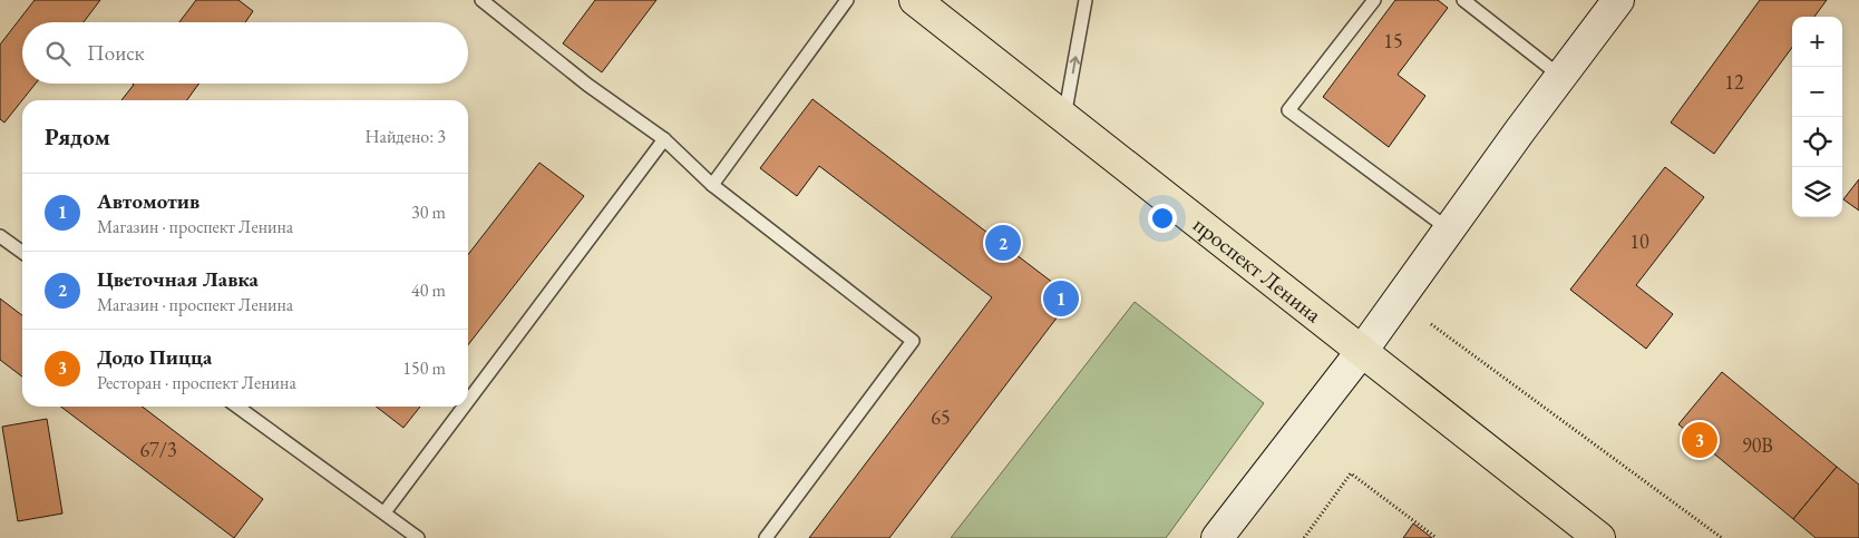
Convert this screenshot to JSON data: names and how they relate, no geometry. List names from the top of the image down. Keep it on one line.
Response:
{"streets":{"main road":["проспект Ленина"]},"house_numbers":["15","12","10","65","90В","67/3"],"page":{"map_buttons":["+","−"],"search":"Поиск","heading":["Рядом","Найдено: 3"],"list":[{"mark":"1","name":"Автомотив","note":"Магазин · проспект Ленина","value":"30 m"},{"mark":"2","name":"Цветочная Лавка","note":"Магазин · проспект Ленина","value":"40 m"},{"mark":"3","name":"Додо Пицца","note":"Ресторан · проспект Ленина","value":"150 m"}],"pins":["2","1","3"]}}
